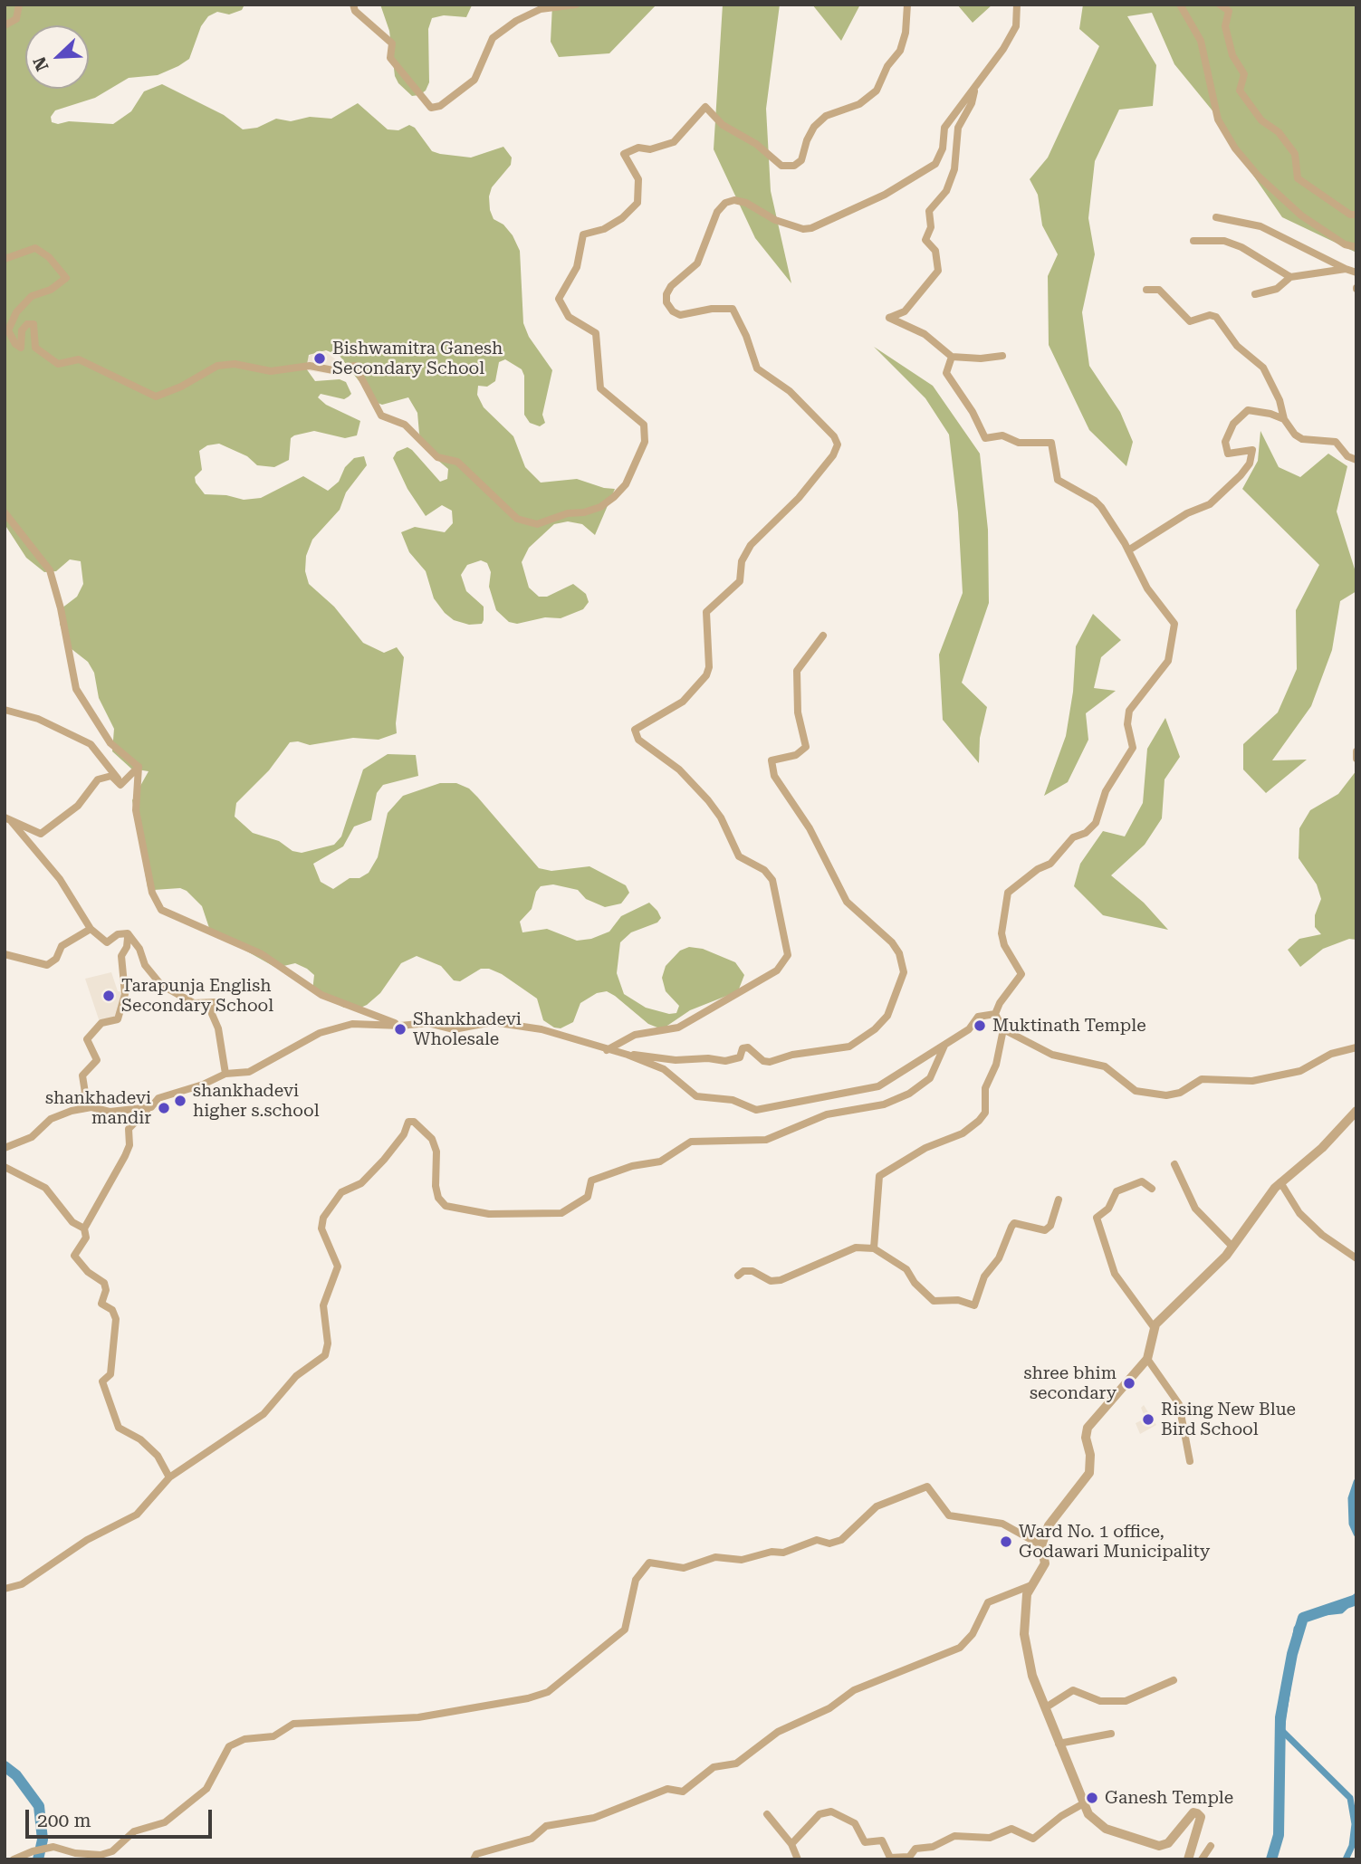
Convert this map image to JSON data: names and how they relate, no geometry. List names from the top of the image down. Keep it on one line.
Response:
{"places":["Bishwamitra Ganesh Secondary School","Tarapunja English Secondary School","Muktinath Temple","Shankhadevi Wholesale","shankhadevi higher s.school","shankhadevi mandir","shree bhim secondary","Rising New Blue Bird School","Ward No. 1 office, Godawari Municipality","Ganesh Temple"],"scale_bar":"200 m","north":"bottom left"}
